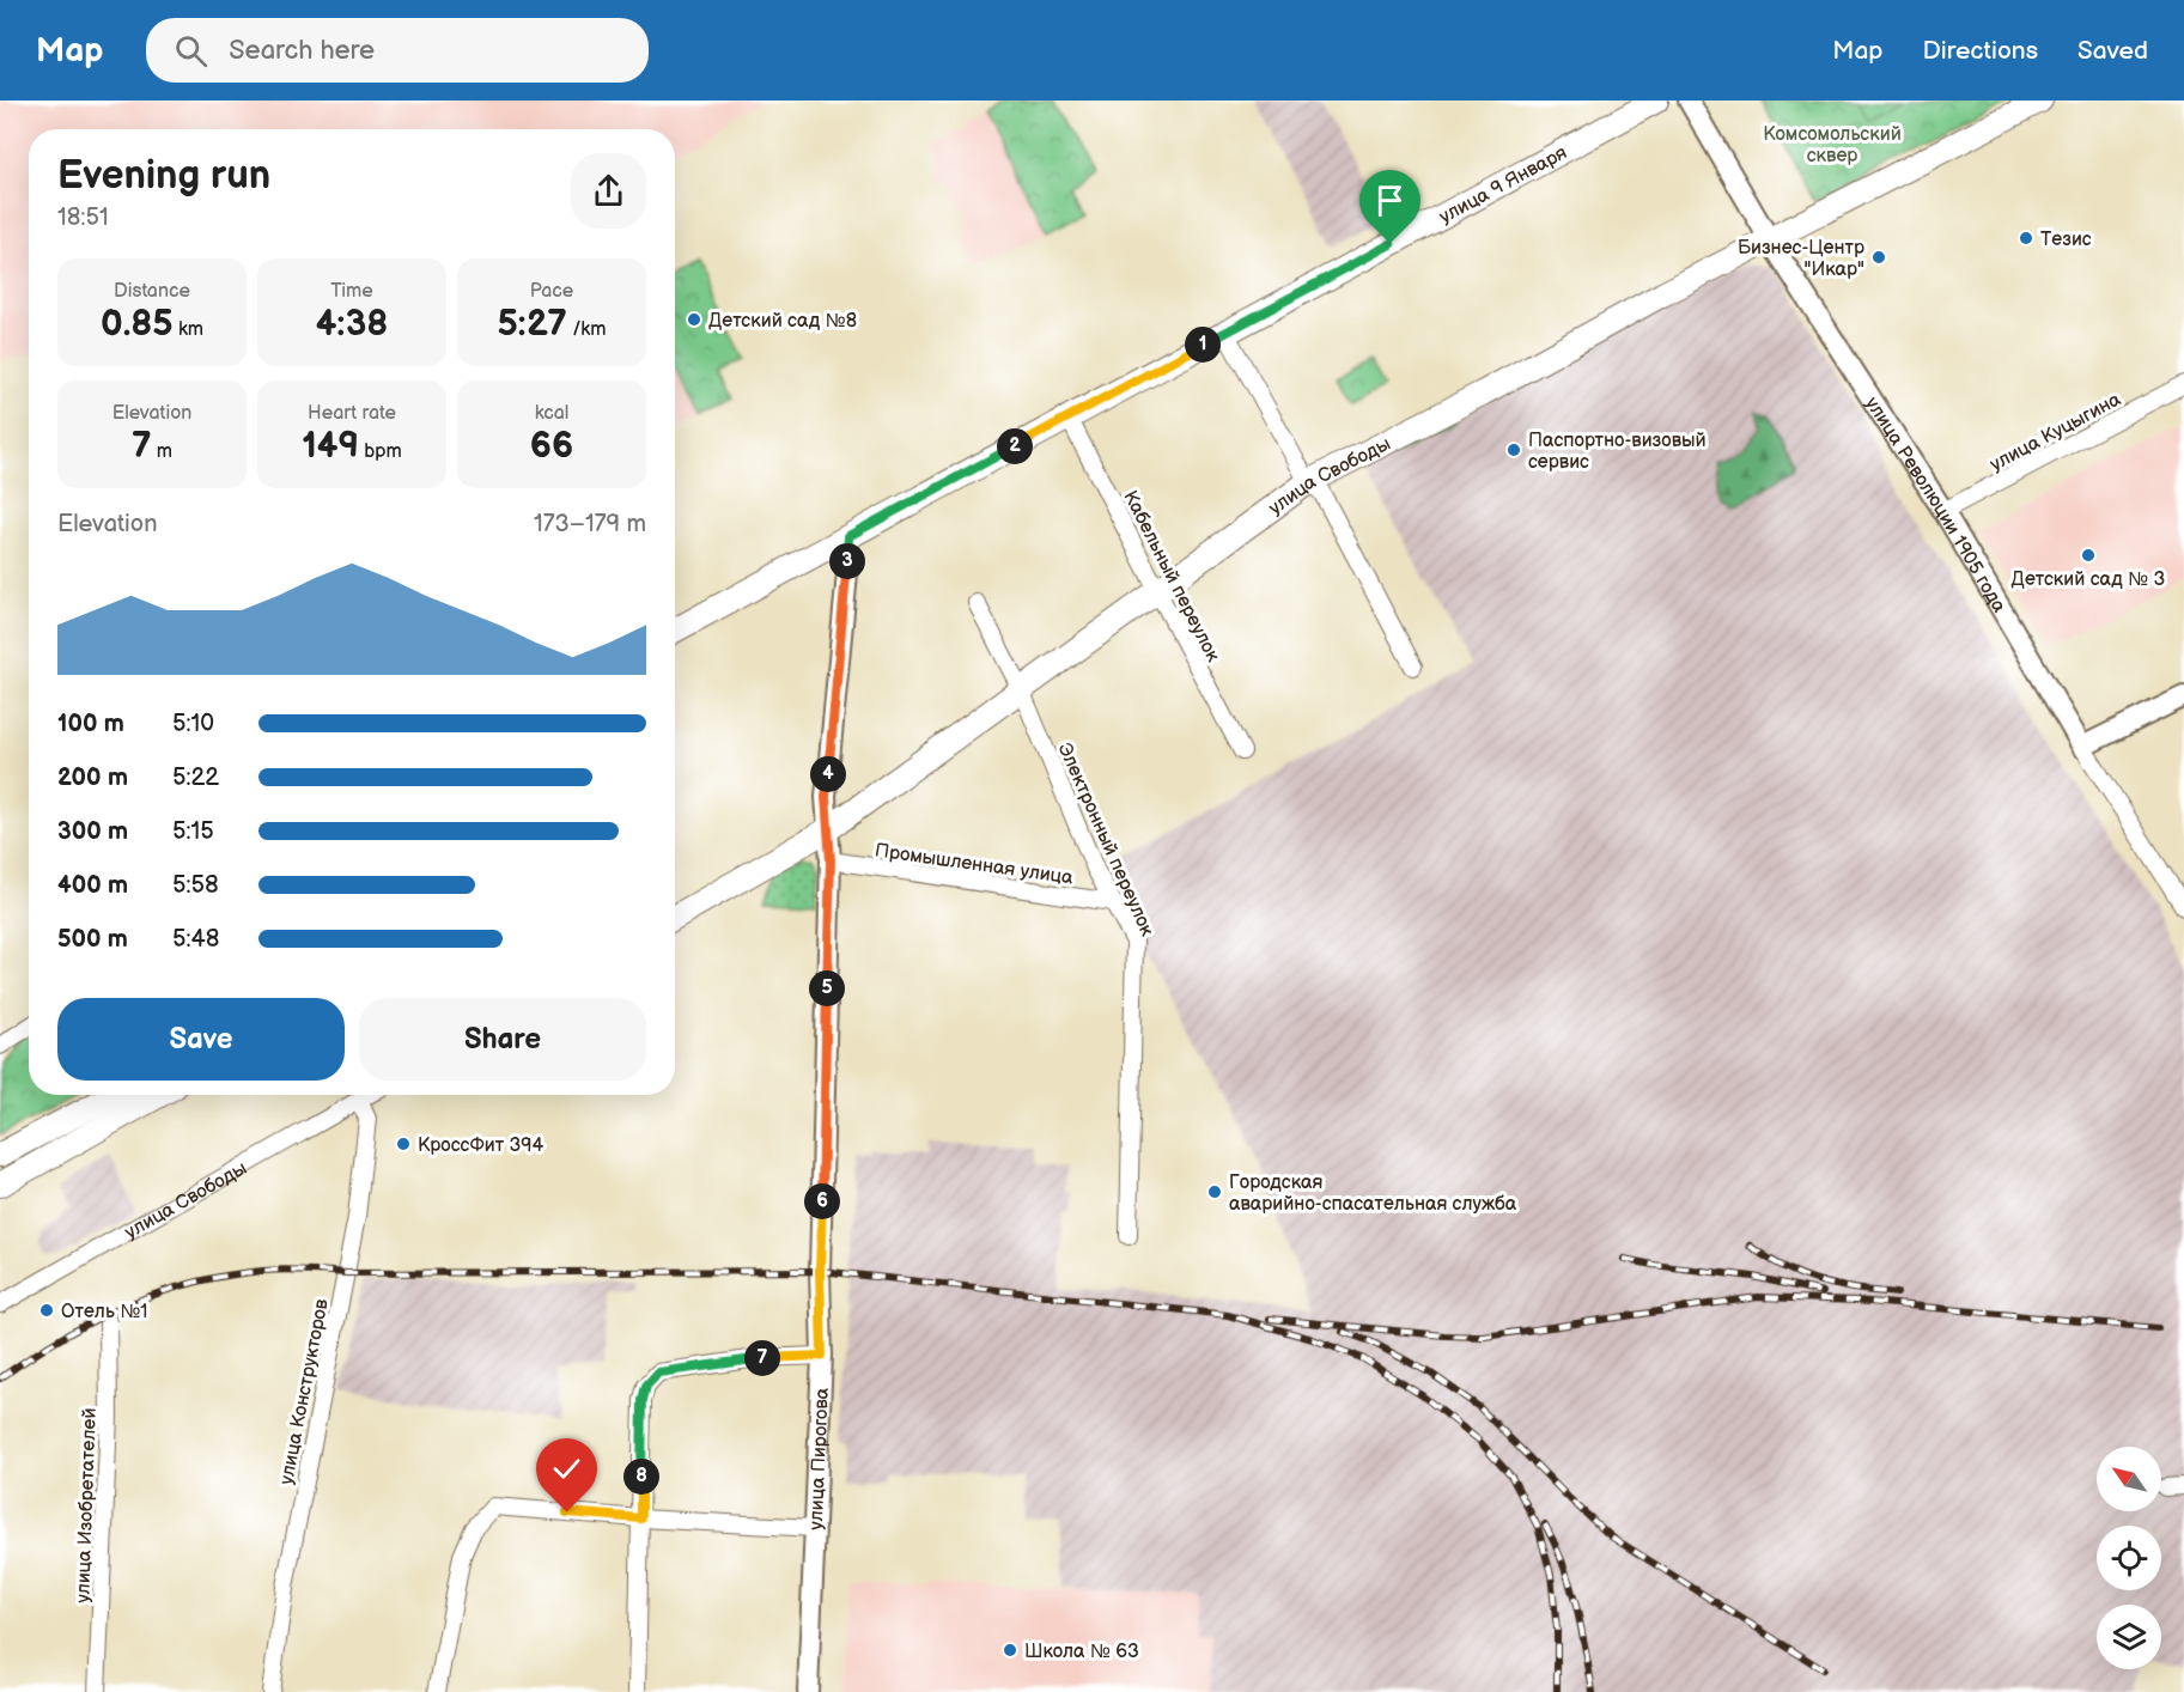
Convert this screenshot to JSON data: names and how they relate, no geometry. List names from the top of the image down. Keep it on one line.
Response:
{"streets":{"main road":["улица 9 Января","улица Свободы"],"street":["улица Куцыгина","улица Революции 1905 года","Кабельный переулок","Электронный переулок","Промышленная улица","улица Конструкторов","улица Пирогова","улица Изобретателей"]},"crossings":[["улица 9 Января","Кабельный переулок"],["улица 9 Января","улица Пирогова"],["улица Куцыгина","улица Революции 1905 года"],["улица Свободы","улица Революции 1905 года"],["улица Свободы","Кабельный переулок"],["улица Свободы","Электронный переулок"],["улица Свободы","улица Пирогова"],["Электронный переулок","Промышленная улица"],["Промышленная улица","улица Пирогова"]],"parks":["Комсомольский сквер"],"places":["Тезис","Бизнес-Центр \"Икар\"","Детский сад №8","Паспортно-визовый сервис","Детский сад № 3","КроссФит 394","Городская аварийно-спасательная служба","Отель №1","Школа № 63"],"north":"top left","page":{"header":"Map","search":"Search here","nav":["Map","Directions","Saved"],"heading":["Evening run","18:51"],"stats":[["Distance","0.85 km"],["Time","4:38"],["Pace","5:27 /km"],["Elevation","7 m"],["Heart rate","149 bpm"],["kcal","66"]],"pins":["1","2","3","4","5","6","7","8"],"chart":["Elevation","173–179 m"],"list":[{"name":"100 m","note":"5:10"},{"name":"200 m","note":"5:22"},{"name":"300 m","note":"5:15"},{"name":"400 m","note":"5:58"},{"name":"500 m","note":"5:48"}],"buttons":["Save","Share"]}}
